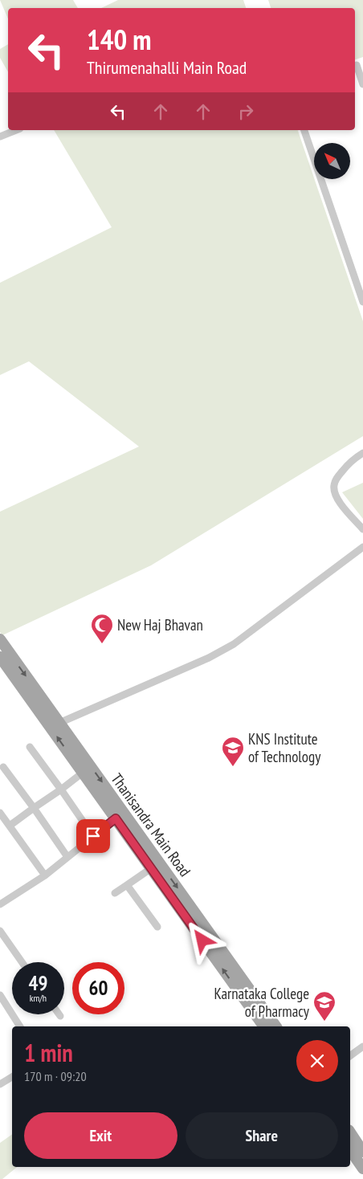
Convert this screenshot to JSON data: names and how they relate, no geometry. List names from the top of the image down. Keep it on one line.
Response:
{"streets":{"main road":["Thanisandra Main Road"]},"places":{"mosque":["New Haj Bhavan"],"school or university":["KNS Institute of Technology","Karnataka College of Pharmacy"]},"north":"top left","page":{"turn":["140 m","Thirumenahalli Main Road"],"speed":"49 km/h","limit":"60","heading":["1 min","170 m · 09:20"],"buttons":["Exit","Share"]}}
